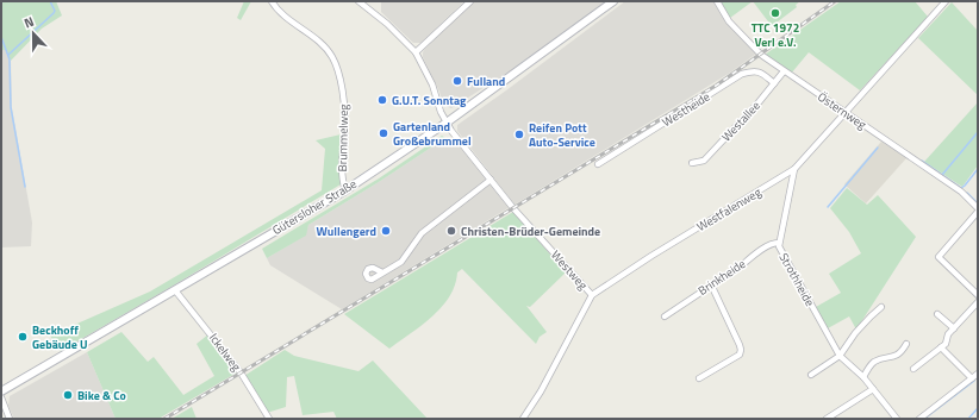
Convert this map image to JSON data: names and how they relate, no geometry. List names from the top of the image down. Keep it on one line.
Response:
{"streets":{"main road":["Gütersloher Straße"],"street":["Westheide","Östernweg","Westallee","Brummelweg","Westfalenweg","Westweg","Brinkheide","Strothheide","Ickelweg"]},"crossings":[["Westheide","Westallee"],["Östernweg","Westallee"],["Östernweg","Westfalenweg"],["Brummelweg","Gütersloher Straße"],["Gütersloher Straße","Westweg"],["Gütersloher Straße","Ickelweg"],["Westfalenweg","Westweg"],["Westfalenweg","Strothheide"],["Brinkheide","Strothheide"]],"places":["TTC 1972 Verl e.V.","Fulland","G.U.T. Sonntag","Gartenland Großebrummel","Reifen Pott Auto-Service","Wullengerd","Christen-Brüder-Gemeinde","Beckhoff Gebäude U","Bike & Co"],"north":"top"}
